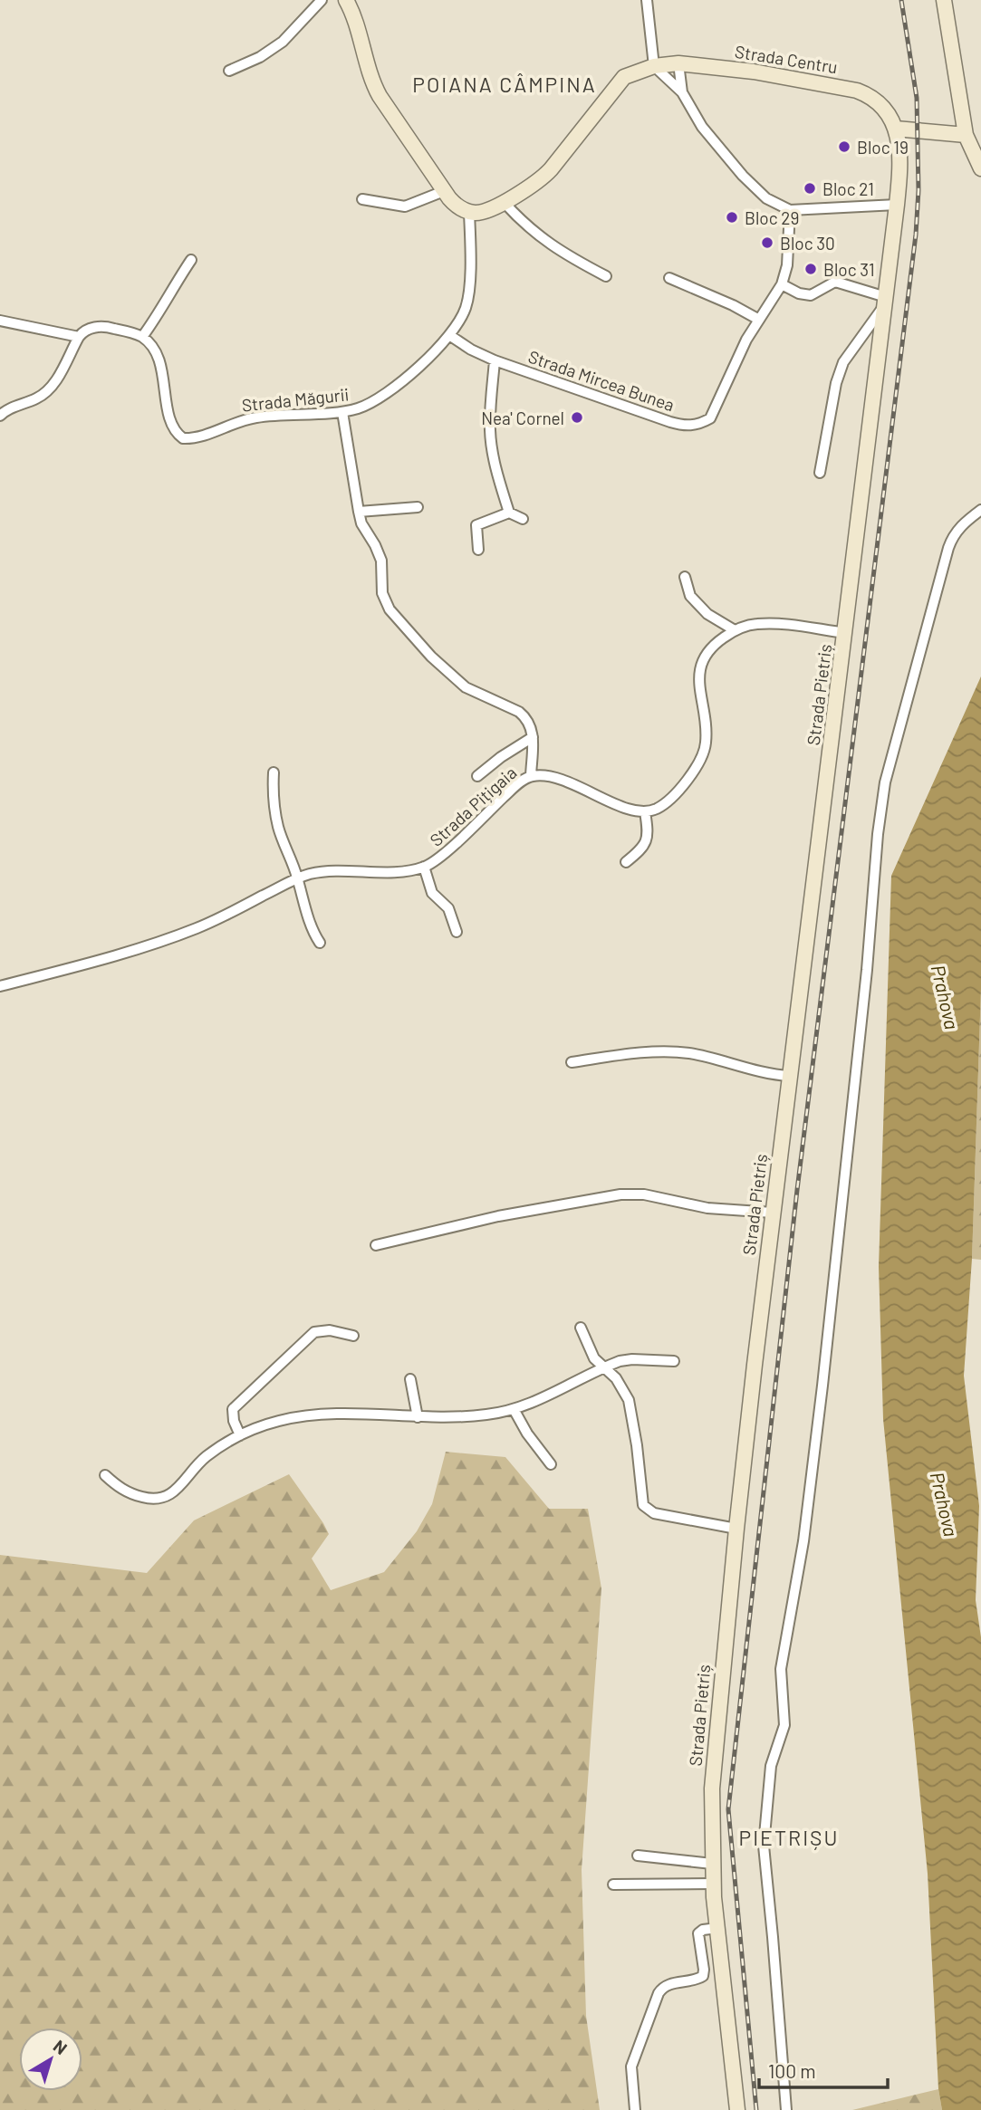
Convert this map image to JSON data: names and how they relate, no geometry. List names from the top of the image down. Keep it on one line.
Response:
{"streets":{"main road":["Strada Centru","Strada Pietriș"],"street":["Strada Mircea Bunea","Strada Măgurii","Strada Pițigaia"]},"crossings":[["Strada Centru","Strada Măgurii"],["Strada Centru","Strada Pietriș"],["Strada Mircea Bunea","Strada Măgurii"]],"districts":["POIANA CÂMPINA","PIETRIȘU"],"water":["Prahova"],"places":["Bloc 19","Bloc 21","Bloc 29","Bloc 30","Bloc 31","Nea' Cornel"],"scale_bar":"100 m","north":"top right"}
